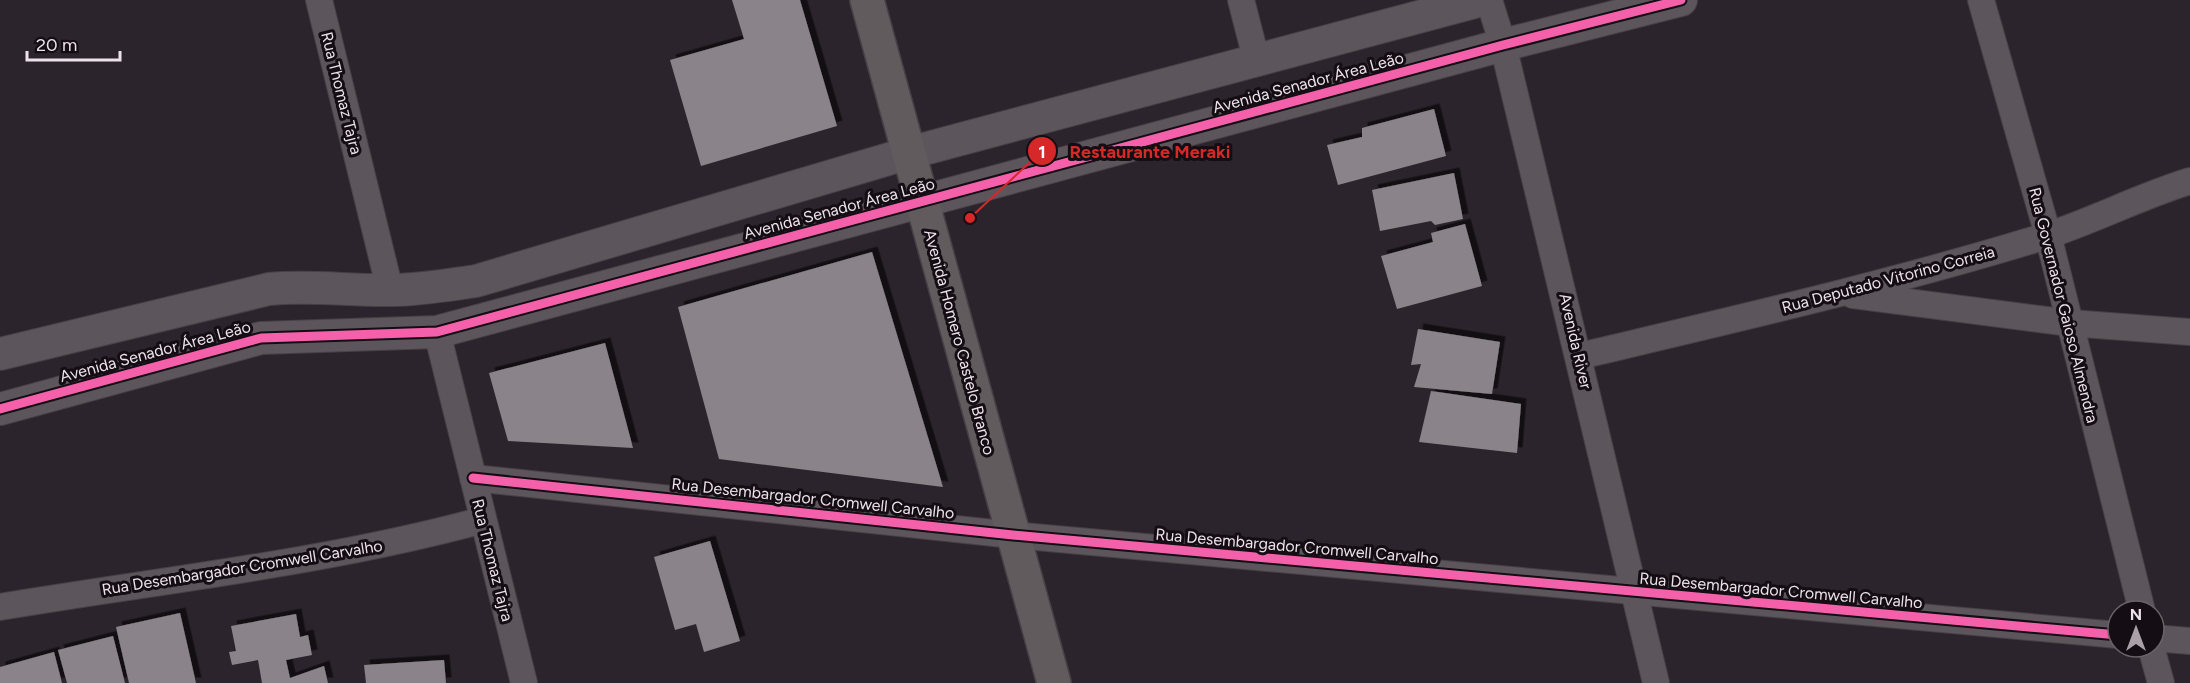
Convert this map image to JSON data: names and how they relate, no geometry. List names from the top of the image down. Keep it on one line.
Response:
{"streets":{"main road":["Avenida Homero Castelo Branco"],"street":["Avenida Senador Área Leão","Rua Thomaz Tajra","Rua Deputado Vitorino Correia","Rua Governador Gaioso Almendra","Avenida River","Rua Desembargador Cromwell Carvalho"]},"crossings":[["Avenida Senador Área Leão","Rua Thomaz Tajra"],["Avenida Senador Área Leão","Avenida River"],["Avenida Senador Área Leão","Avenida Homero Castelo Branco"],["Rua Thomaz Tajra","Rua Desembargador Cromwell Carvalho"],["Rua Deputado Vitorino Correia","Rua Governador Gaioso Almendra"],["Rua Deputado Vitorino Correia","Avenida River"],["Avenida River","Rua Desembargador Cromwell Carvalho"],["Avenida Homero Castelo Branco","Rua Desembargador Cromwell Carvalho"]],"places":["Restaurante Meraki"],"scale_bar":"20 m","north":"top"}
